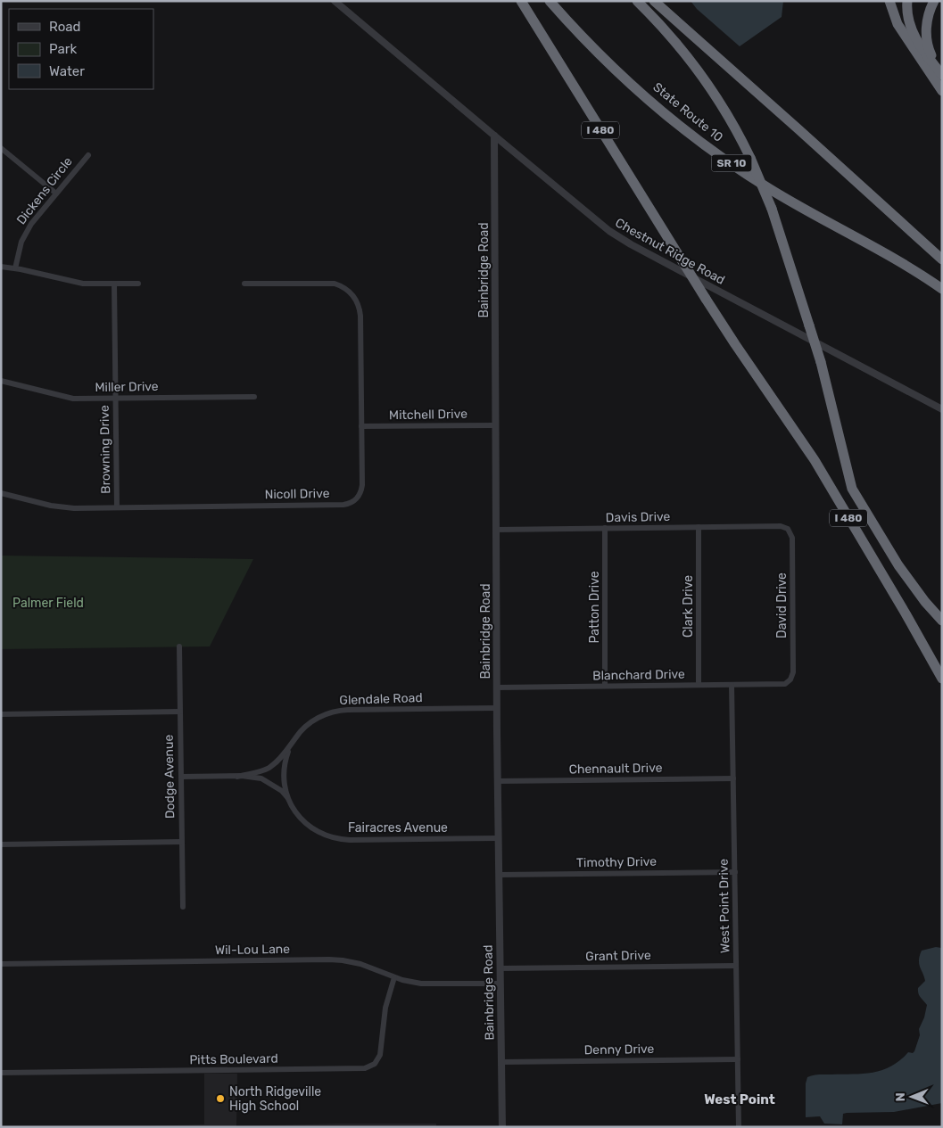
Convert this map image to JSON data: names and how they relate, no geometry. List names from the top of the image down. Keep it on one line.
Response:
{"streets":{"highway":["State Route 10","I 480","SR 10"],"street":["Dickens Circle","Chestnut Ridge Road","Bainbridge Road","Miller Drive","Mitchell Drive","Browning Drive","Nicoll Drive","Davis Drive","David Drive","Clark Drive","Patton Drive","Blanchard Drive","Glendale Road","Chennault Drive","Dodge Avenue","Fairacres Avenue","Timothy Drive","West Point Drive","Wil-Lou Lane","Grant Drive","Denny Drive","Pitts Boulevard"]},"crossings":[["Chestnut Ridge Road","Bainbridge Road"],["Bainbridge Road","Mitchell Drive"],["Bainbridge Road","Davis Drive"],["Bainbridge Road","Blanchard Drive"],["Bainbridge Road","Glendale Road"],["Bainbridge Road","Chennault Drive"],["Bainbridge Road","Fairacres Avenue"],["Bainbridge Road","Timothy Drive"],["Bainbridge Road","Wil-Lou Lane"],["Bainbridge Road","Grant Drive"],["Bainbridge Road","Denny Drive"],["Miller Drive","Browning Drive"],["Mitchell Drive","Nicoll Drive"],["Browning Drive","Nicoll Drive"],["Davis Drive","David Drive"],["Davis Drive","Clark Drive"],["Davis Drive","Patton Drive"],["David Drive","Blanchard Drive"],["Clark Drive","Blanchard Drive"],["Patton Drive","Blanchard Drive"],["Blanchard Drive","West Point Drive"],["Glendale Road","Fairacres Avenue"],["Chennault Drive","West Point Drive"],["Dodge Avenue","Fairacres Avenue"],["Timothy Drive","West Point Drive"],["West Point Drive","Grant Drive"],["West Point Drive","Denny Drive"],["Wil-Lou Lane","Pitts Boulevard"]],"districts":["West Point"],"parks":["Palmer Field"],"places":["North Ridgeville High School"],"legend":["Road","Park","Water"],"north":"left"}
